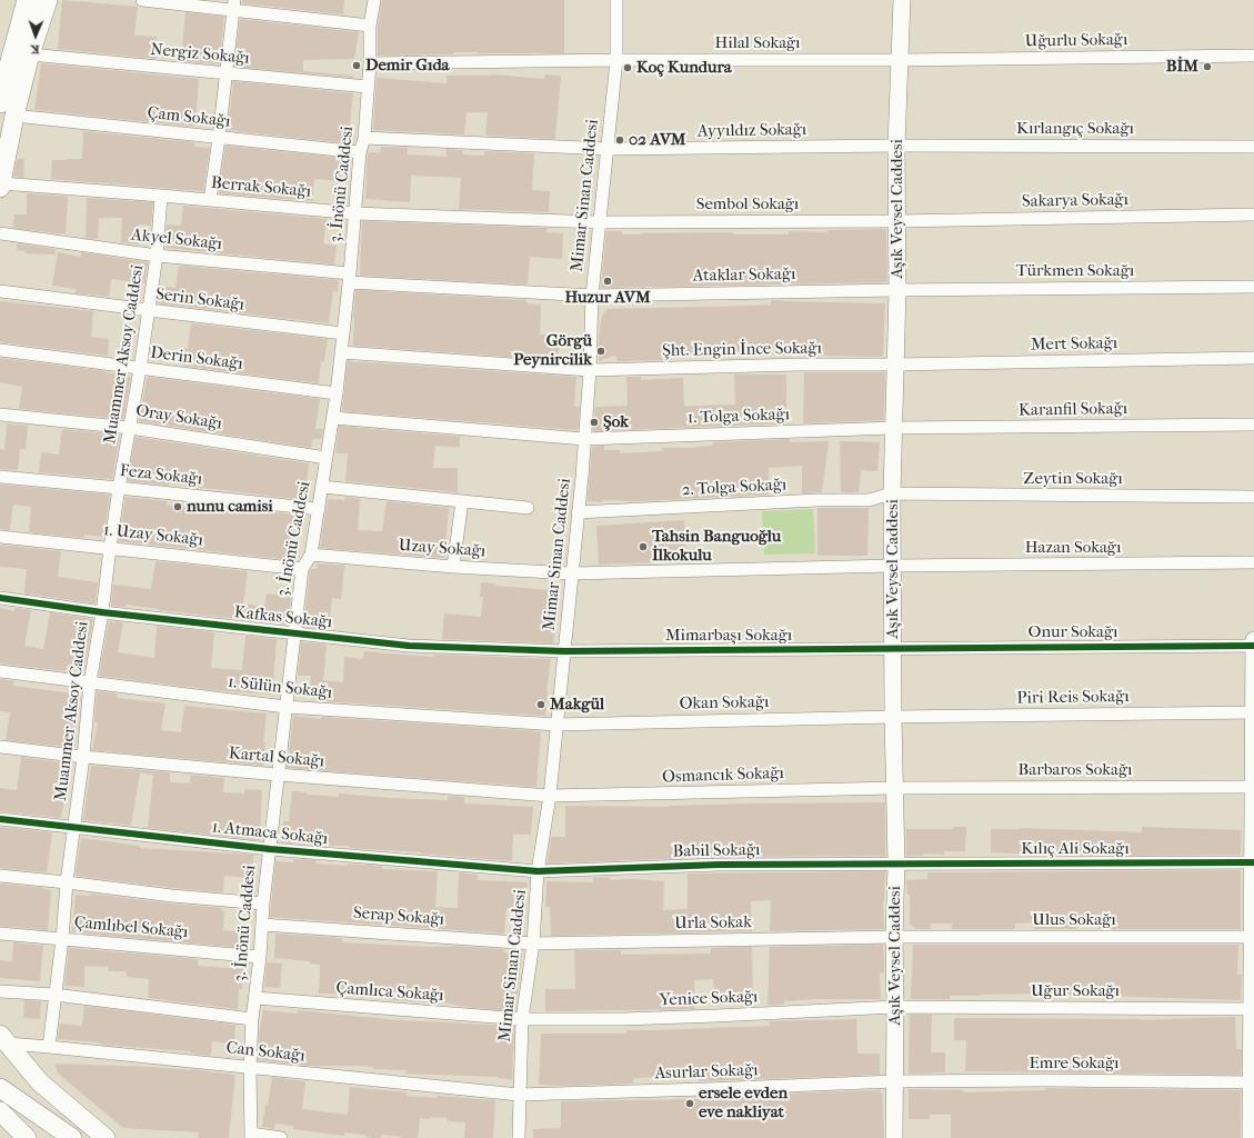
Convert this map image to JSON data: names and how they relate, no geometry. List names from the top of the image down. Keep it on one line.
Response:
{"streets":{"main road":["Aşık Veysel Caddesi"],"street":["Uğurlu Sokağı","Hilal Sokağı","Nergiz Sokağı","Çam Sokağı","Kırlangıç Sokağı","Ayyıldız Sokağı","3. İnönü Caddesi","Berrak Sokağı","Mimar Sinan Caddesi","Sakarya Sokağı","Sembol Sokağı","Akyel Sokağı","Türkmen Sokağı","Ataklar Sokağı","Serin Sokağı","Mert Sokağı","Şht. Engin İnce Sokağı","Muammer Aksoy Caddesi","Derin Sokağı","Karanfil Sokağı","1. Tolga Sokağı","Oray Sokağı","Feza Sokağı","Zeytin Sokağı","2. Tolga Sokağı","1. Uzay Sokağı","Hazan Sokağı","Uzay Sokağı","Kafkas Sokağı","Onur Sokağı","Mimarbaşı Sokağı","1. Sülün Sokağı","Piri Reis Sokağı","Okan Sokağı","Kartal Sokağı","Barbaros Sokağı","Osmancık Sokağı","1. Atmaca Sokağı","Kılıç Ali Sokağı","Babil Sokağı","Serap Sokağı","Ulus Sokağı","Urla Sokak","Çamlıbel Sokağı","Uğur Sokağı","Çamlıca Sokağı","Yenice Sokağı","Can Sokağı","Emre Sokağı","Asurlar Sokağı"]},"crossings":[["Uğurlu Sokağı","Hilal Sokağı"],["Uğurlu Sokağı","Aşık Veysel Caddesi"],["Hilal Sokağı","Mimar Sinan Caddesi"],["Hilal Sokağı","Aşık Veysel Caddesi"],["Nergiz Sokağı","3. İnönü Caddesi"],["Çam Sokağı","3. İnönü Caddesi"],["Kırlangıç Sokağı","Ayyıldız Sokağı"],["Kırlangıç Sokağı","Aşık Veysel Caddesi"],["Ayyıldız Sokağı","Mimar Sinan Caddesi"],["Ayyıldız Sokağı","Aşık Veysel Caddesi"],["3. İnönü Caddesi","Berrak Sokağı"],["3. İnönü Caddesi","Akyel Sokağı"],["3. İnönü Caddesi","Serin Sokağı"],["3. İnönü Caddesi","Derin Sokağı"],["3. İnönü Caddesi","Oray Sokağı"],["3. İnönü Caddesi","Feza Sokağı"],["3. İnönü Caddesi","1. Uzay Sokağı"],["3. İnönü Caddesi","Uzay Sokağı"],["3. İnönü Caddesi","Kafkas Sokağı"],["3. İnönü Caddesi","1. Sülün Sokağı"],["3. İnönü Caddesi","Kartal Sokağı"],["3. İnönü Caddesi","1. Atmaca Sokağı"],["3. İnönü Caddesi","Serap Sokağı"],["3. İnönü Caddesi","Çamlıbel Sokağı"],["3. İnönü Caddesi","Çamlıca Sokağı"],["3. İnönü Caddesi","Can Sokağı"],["Berrak Sokağı","Mimar Sinan Caddesi"],["Berrak Sokağı","Sembol Sokağı"],["Berrak Sokağı","Muammer Aksoy Caddesi"],["Mimar Sinan Caddesi","Sembol Sokağı"],["Mimar Sinan Caddesi","Akyel Sokağı"],["Mimar Sinan Caddesi","Ataklar Sokağı"],["Mimar Sinan Caddesi","Şht. Engin İnce Sokağı"],["Mimar Sinan Caddesi","1. Tolga Sokağı"],["Mimar Sinan Caddesi","2. Tolga Sokağı"],["Mimar Sinan Caddesi","Hazan Sokağı"],["Mimar Sinan Caddesi","Uzay Sokağı"],["Mimar Sinan Caddesi","Kafkas Sokağı"],["Mimar Sinan Caddesi","Mimarbaşı Sokağı"],["Mimar Sinan Caddesi","1. Sülün Sokağı"],["Mimar Sinan Caddesi","Okan Sokağı"],["Mimar Sinan Caddesi","Kartal Sokağı"],["Mimar Sinan Caddesi","Osmancık Sokağı"],["Mimar Sinan Caddesi","1. Atmaca Sokağı"],["Mimar Sinan Caddesi","Babil Sokağı"],["Mimar Sinan Caddesi","Serap Sokağı"],["Mimar Sinan Caddesi","Urla Sokak"],["Mimar Sinan Caddesi","Çamlıca Sokağı"],["Mimar Sinan Caddesi","Yenice Sokağı"],["Mimar Sinan Caddesi","Can Sokağı"],["Mimar Sinan Caddesi","Asurlar Sokağı"],["Sakarya Sokağı","Sembol Sokağı"],["Sakarya Sokağı","Aşık Veysel Caddesi"],["Sembol Sokağı","Aşık Veysel Caddesi"],["Aşık Veysel Caddesi","Türkmen Sokağı"],["Aşık Veysel Caddesi","Ataklar Sokağı"],["Aşık Veysel Caddesi","Mert Sokağı"],["Aşık Veysel Caddesi","Şht. Engin İnce Sokağı"],["Aşık Veysel Caddesi","Karanfil Sokağı"],["Aşık Veysel Caddesi","1. Tolga Sokağı"],["Aşık Veysel Caddesi","Zeytin Sokağı"],["Aşık Veysel Caddesi","2. Tolga Sokağı"],["Aşık Veysel Caddesi","Hazan Sokağı"],["Aşık Veysel Caddesi","Onur Sokağı"],["Aşık Veysel Caddesi","Mimarbaşı Sokağı"],["Aşık Veysel Caddesi","Piri Reis Sokağı"],["Aşık Veysel Caddesi","Okan Sokağı"],["Aşık Veysel Caddesi","Barbaros Sokağı"],["Aşık Veysel Caddesi","Osmancık Sokağı"],["Aşık Veysel Caddesi","Kılıç Ali Sokağı"],["Aşık Veysel Caddesi","Babil Sokağı"],["Aşık Veysel Caddesi","Ulus Sokağı"],["Aşık Veysel Caddesi","Urla Sokak"],["Aşık Veysel Caddesi","Uğur Sokağı"],["Aşık Veysel Caddesi","Yenice Sokağı"],["Aşık Veysel Caddesi","Emre Sokağı"],["Aşık Veysel Caddesi","Asurlar Sokağı"],["Akyel Sokağı","Ataklar Sokağı"],["Akyel Sokağı","Muammer Aksoy Caddesi"],["Türkmen Sokağı","Ataklar Sokağı"],["Serin Sokağı","Muammer Aksoy Caddesi"],["Mert Sokağı","Şht. Engin İnce Sokağı"],["Muammer Aksoy Caddesi","Derin Sokağı"],["Muammer Aksoy Caddesi","Oray Sokağı"],["Muammer Aksoy Caddesi","Feza Sokağı"],["Muammer Aksoy Caddesi","1. Uzay Sokağı"],["Muammer Aksoy Caddesi","Kafkas Sokağı"],["Muammer Aksoy Caddesi","1. Sülün Sokağı"],["Muammer Aksoy Caddesi","Kartal Sokağı"],["Muammer Aksoy Caddesi","1. Atmaca Sokağı"],["Muammer Aksoy Caddesi","Çamlıbel Sokağı"],["Muammer Aksoy Caddesi","Can Sokağı"],["Karanfil Sokağı","1. Tolga Sokağı"],["Zeytin Sokağı","2. Tolga Sokağı"],["Hazan Sokağı","Uzay Sokağı"],["Kafkas Sokağı","Mimarbaşı Sokağı"],["Onur Sokağı","Mimarbaşı Sokağı"],["1. Sülün Sokağı","Okan Sokağı"],["Piri Reis Sokağı","Okan Sokağı"],["Kartal Sokağı","Osmancık Sokağı"],["Barbaros Sokağı","Osmancık Sokağı"],["1. Atmaca Sokağı","Babil Sokağı"],["Kılıç Ali Sokağı","Babil Sokağı"],["Serap Sokağı","Urla Sokak"],["Ulus Sokağı","Urla Sokak"],["Uğur Sokağı","Yenice Sokağı"],["Çamlıca Sokağı","Yenice Sokağı"],["Can Sokağı","Asurlar Sokağı"],["Emre Sokağı","Asurlar Sokağı"]],"places":["Demir Gıda","BİM","Koç Kundura","02 AVM","Huzur AVM","Görgü Peynircilik","Şok","nunu camisi","Tahsin Banguoğlu İlkokulu","Makgül","ersele evden eve nakliyat"],"north":"bottom"}
